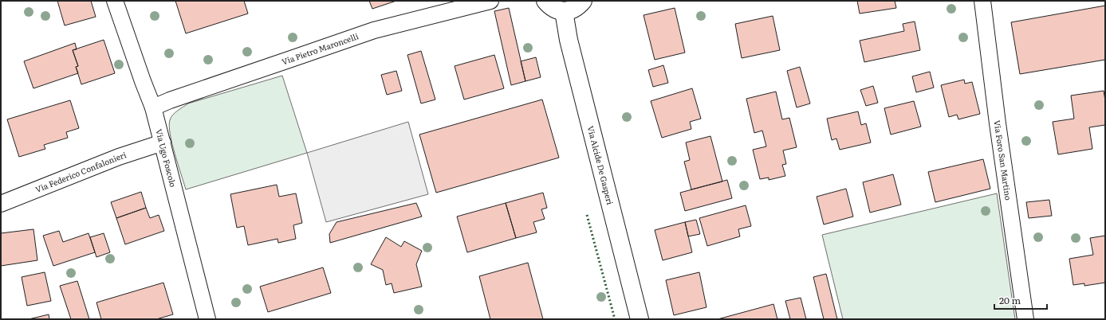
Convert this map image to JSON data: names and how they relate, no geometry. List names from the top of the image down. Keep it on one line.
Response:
{"streets":{"main road":["Via Alcide De Gasperi"],"street":["Via Pietro Maroncelli","Via Ugo Foscolo","Via Foro San Martino","Via Federico Confalonieri"]},"crossings":[["Via Pietro Maroncelli","Via Ugo Foscolo"],["Via Ugo Foscolo","Via Federico Confalonieri"]],"scale_bar":"20 m"}
